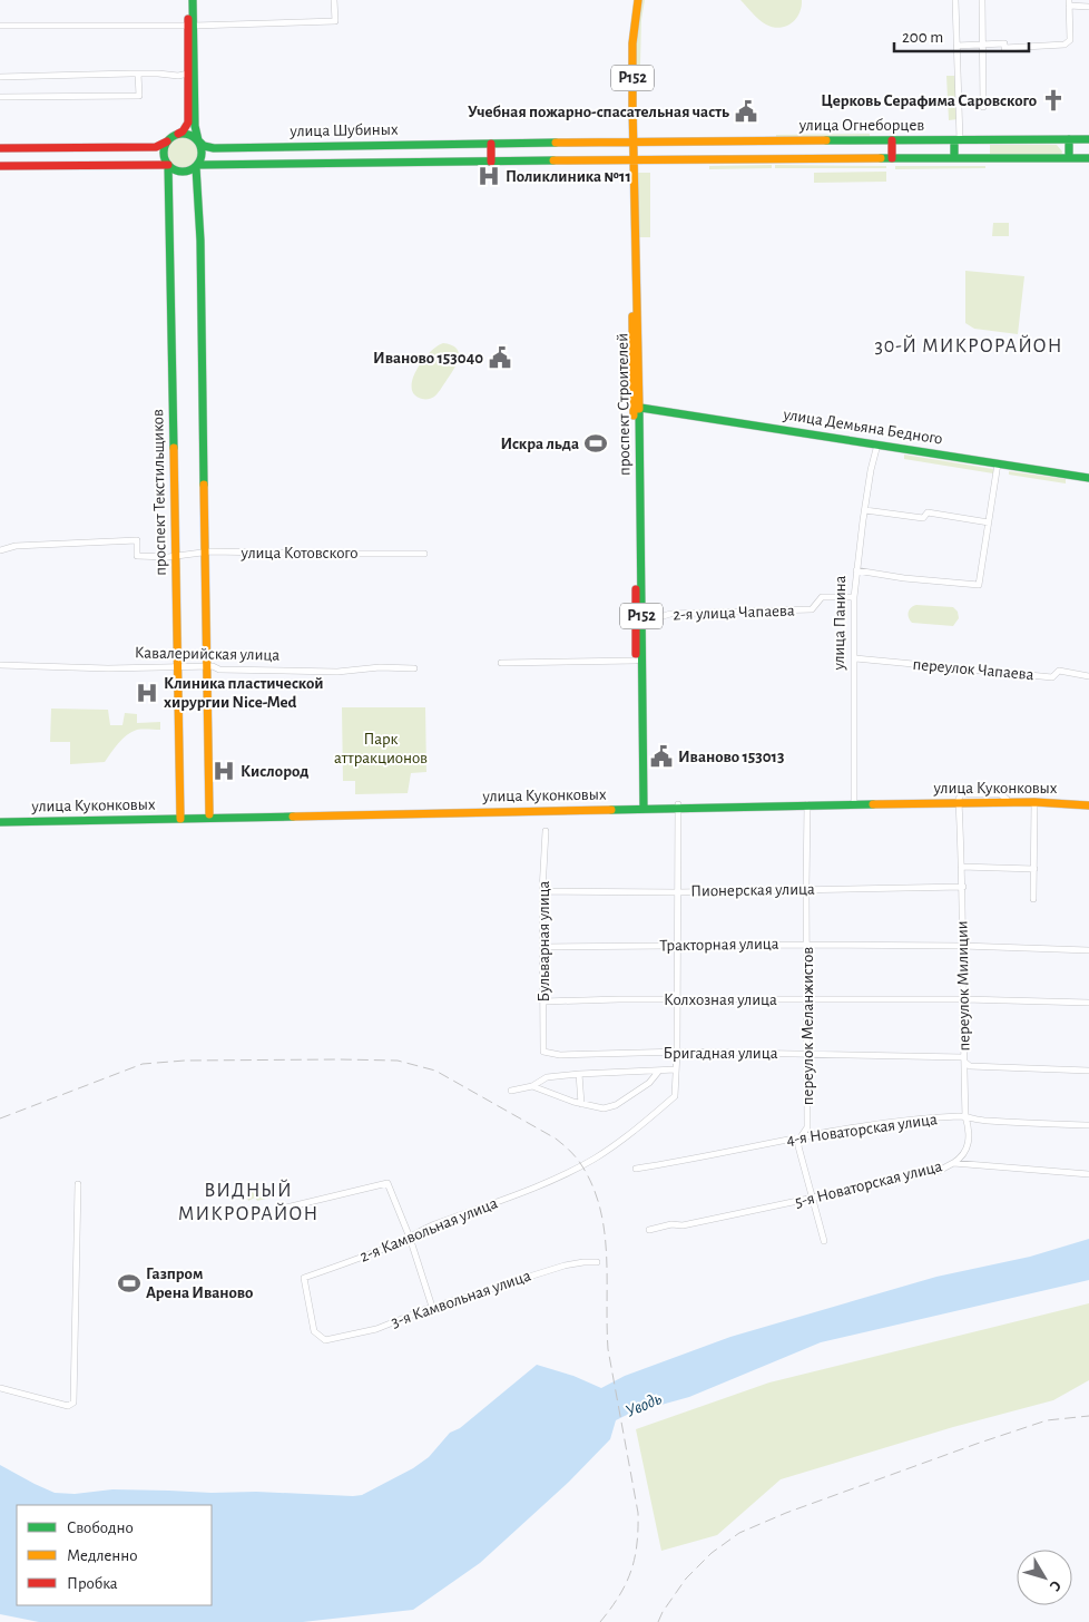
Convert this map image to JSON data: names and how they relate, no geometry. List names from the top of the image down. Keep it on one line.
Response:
{"streets":{"main road":["Р152","улица Огнеборцев","улица Шубиных","проспект Строителей","улица Демьяна Бедного","проспект Текстильщиков","улица Куконковых"],"street":["улица Котовского","2-я улица Чапаева","улица Панина","Кавалерийская улица","переулок Чапаева","Пионерская улица","Бульварная улица","Тракторная улица","переулок Милиции","Колхозная улица","переулок Меланжистов","Бригадная улица","4-я Новаторская улица","5-я Новаторская улица","2-я Камвольная улица","3-я Камвольная улица"]},"crossings":[["улица Огнеборцев","улица Шубиных"],["улица Огнеборцев","проспект Строителей"],["улица Шубиных","проспект Строителей"],["улица Шубиных","проспект Текстильщиков"],["проспект Строителей","улица Демьяна Бедного"],["проспект Строителей","2-я улица Чапаева"],["проспект Строителей","улица Куконковых"],["улица Демьяна Бедного","улица Панина"],["проспект Текстильщиков","улица Котовского"],["проспект Текстильщиков","Кавалерийская улица"],["проспект Текстильщиков","улица Куконковых"],["2-я улица Чапаева","улица Панина"],["улица Панина","переулок Чапаева"],["улица Панина","улица Куконковых"],["улица Куконковых","переулок Милиции"],["улица Куконковых","переулок Меланжистов"],["Пионерская улица","Бульварная улица"],["Пионерская улица","переулок Милиции"],["Пионерская улица","переулок Меланжистов"],["Бульварная улица","Тракторная улица"],["Бульварная улица","Колхозная улица"],["Бульварная улица","Бригадная улица"],["Тракторная улица","переулок Милиции"],["Тракторная улица","переулок Меланжистов"],["переулок Милиции","Колхозная улица"],["переулок Милиции","Бригадная улица"],["переулок Милиции","4-я Новаторская улица"],["переулок Милиции","5-я Новаторская улица"],["Колхозная улица","переулок Меланжистов"],["переулок Меланжистов","Бригадная улица"],["переулок Меланжистов","4-я Новаторская улица"],["переулок Меланжистов","5-я Новаторская улица"],["2-я Камвольная улица","3-я Камвольная улица"]],"districts":["30-Й МИКРОРАЙОН","ВИДНЫЙ МИКРОРАЙОН"],"water":["Уводь"],"parks":["Парк аттракционов"],"places":{"church":["Церковь Серафима Саровского"],"public building":["Учебная пожарно-спасательная часть","Иваново 153040","Иваново 153013"],"hospital":["Поликлиника №11","Клиника пластической хирургии Nice-Med","Кислород"],"sports":["Искра льда","Газпром Арена Иваново"]},"legend":["Свободно","Медленно","Пробка"],"scale_bar":"200 m","north":"bottom right"}
